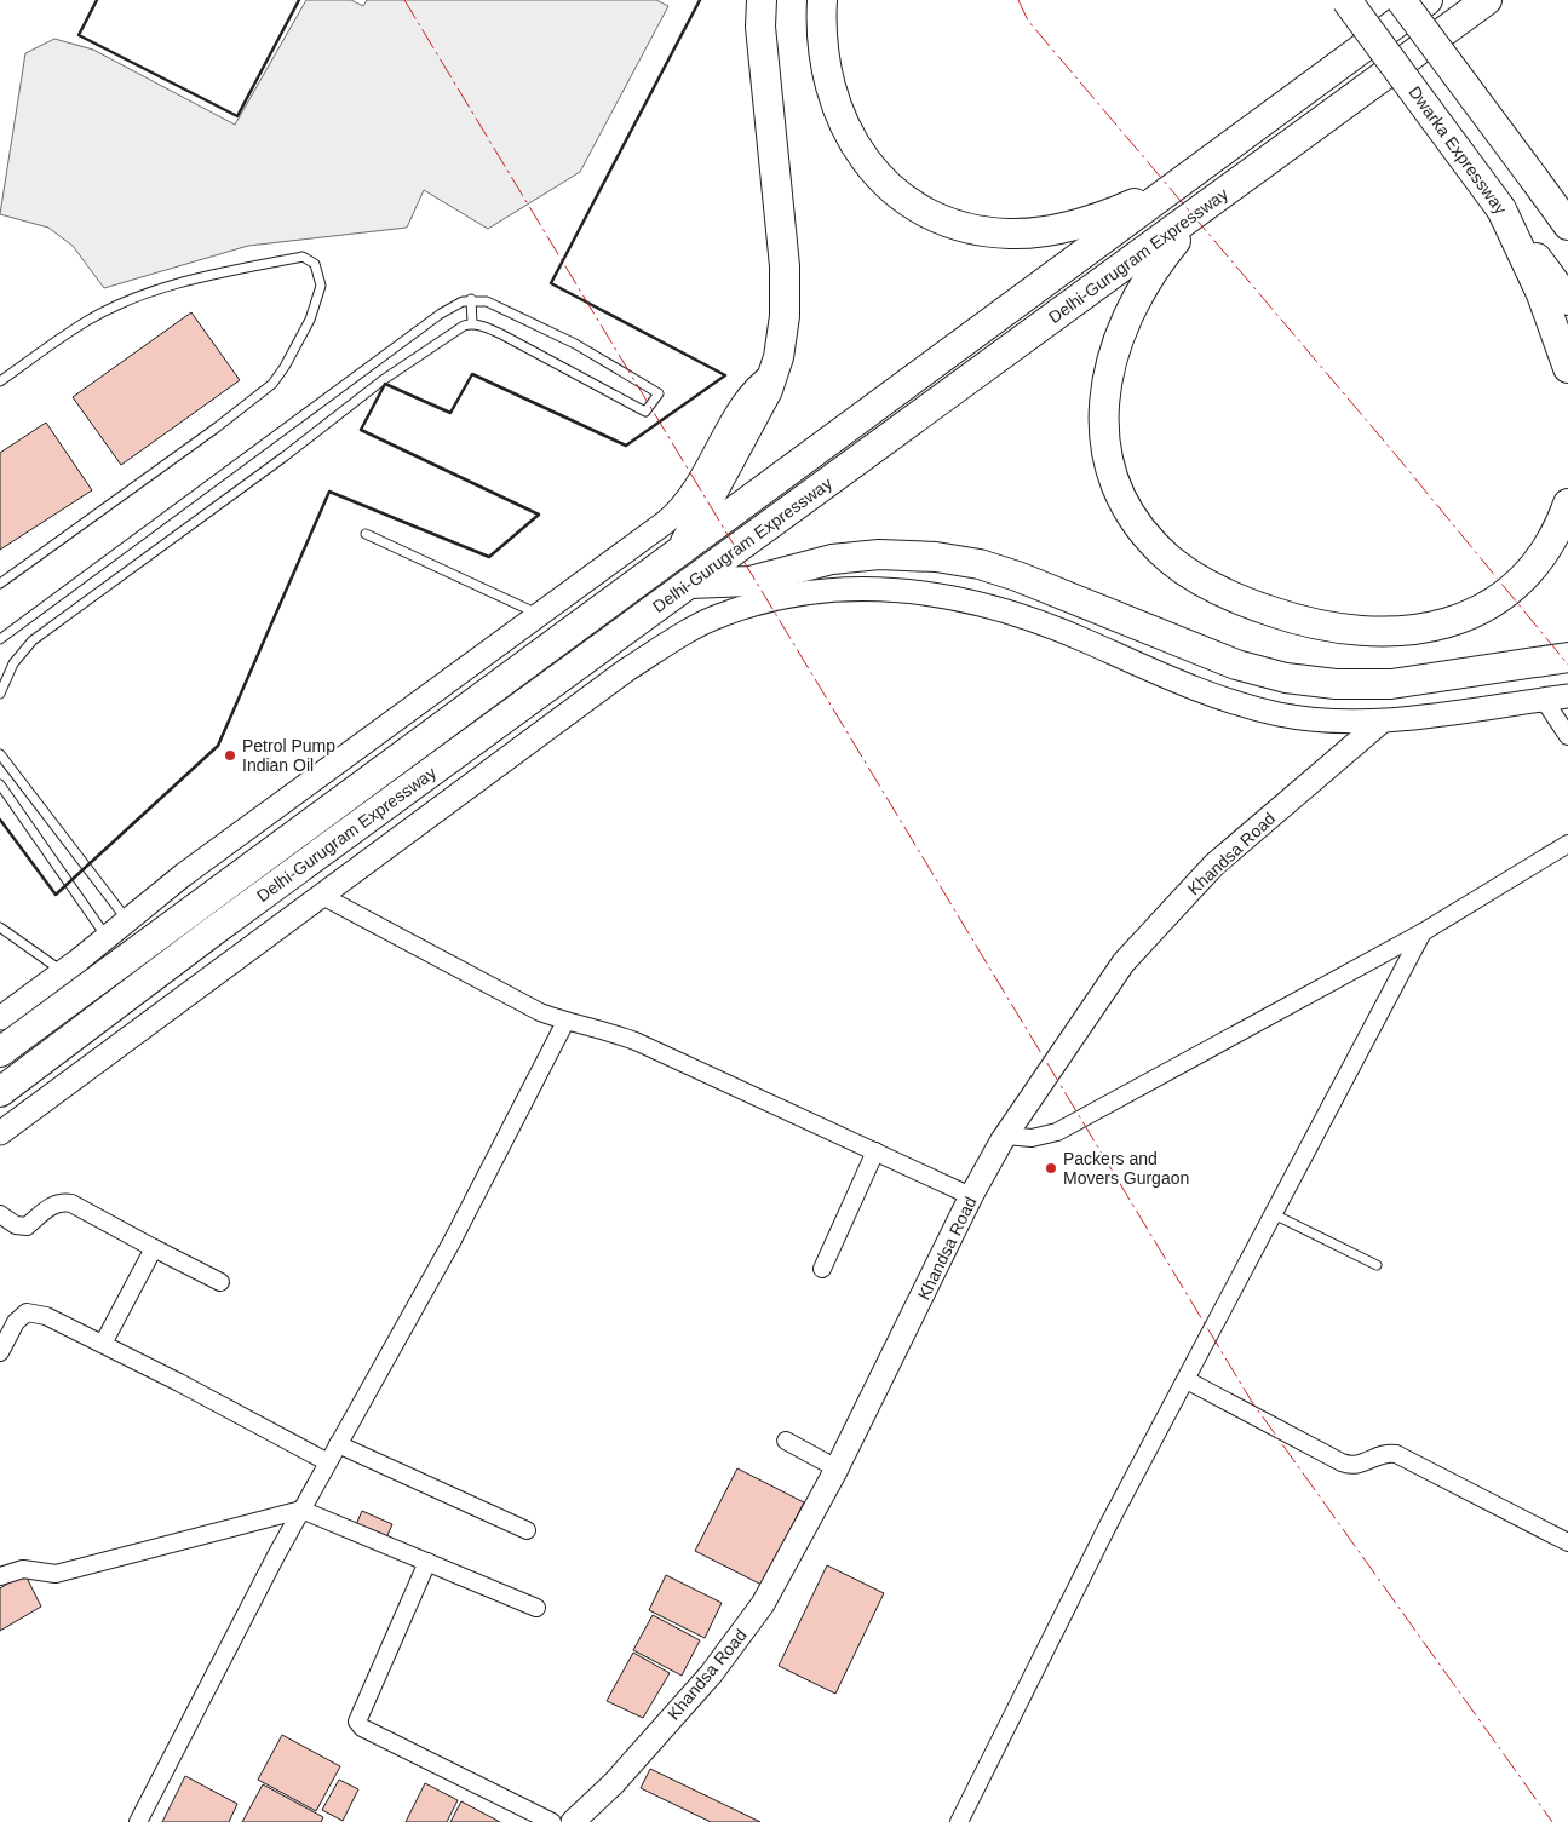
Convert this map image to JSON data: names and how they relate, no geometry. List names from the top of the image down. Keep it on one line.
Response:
{"streets":{"highway":["Dwarka Expressway","Delhi-Gurugram Expressway"],"main road":["Khandsa Road"]},"places":["Petrol Pump Indian Oil","Packers and Movers Gurgaon"]}
